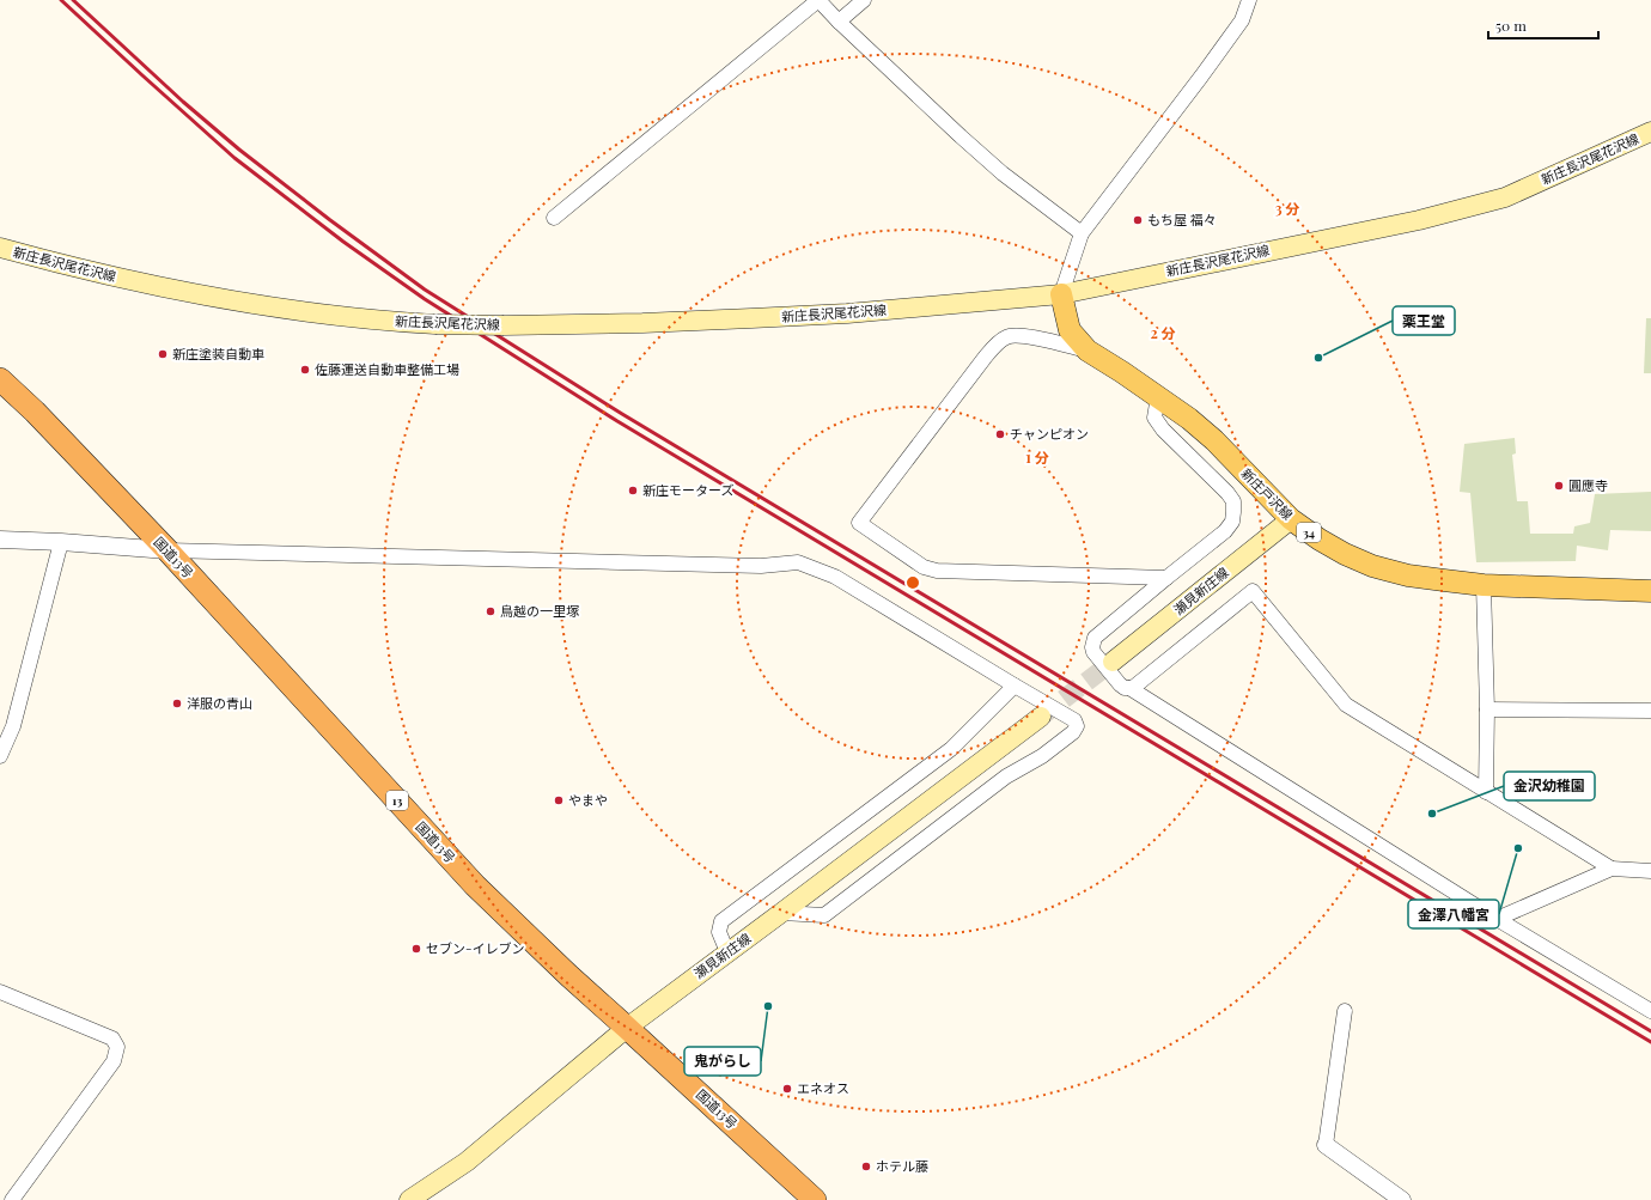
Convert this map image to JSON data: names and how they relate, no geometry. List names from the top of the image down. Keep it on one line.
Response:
{"streets":{"highway":["国道13号","13"],"main road":["新庄長沢尾花沢線","新庄戸沢線","34","瀬見新庄線"]},"crossings":[["新庄長沢尾花沢線","新庄戸沢線"],["新庄戸沢線","瀬見新庄線"],["国道13号","瀬見新庄線"]],"places":["もち屋 福々","新庄塗装自動車","薬王堂","佐藤運送自動車整備工場","チャンピオン","圓應寺","新庄モーターズ","鳥越の一里塚","洋服の青山","やまや","金沢幼稚園","金澤八幡宮","セブン-イレブン","鬼がらし","エネオス","ホテル藤"],"scale_bar":"50 m","rings":["3 分","2 分","1 分"]}
